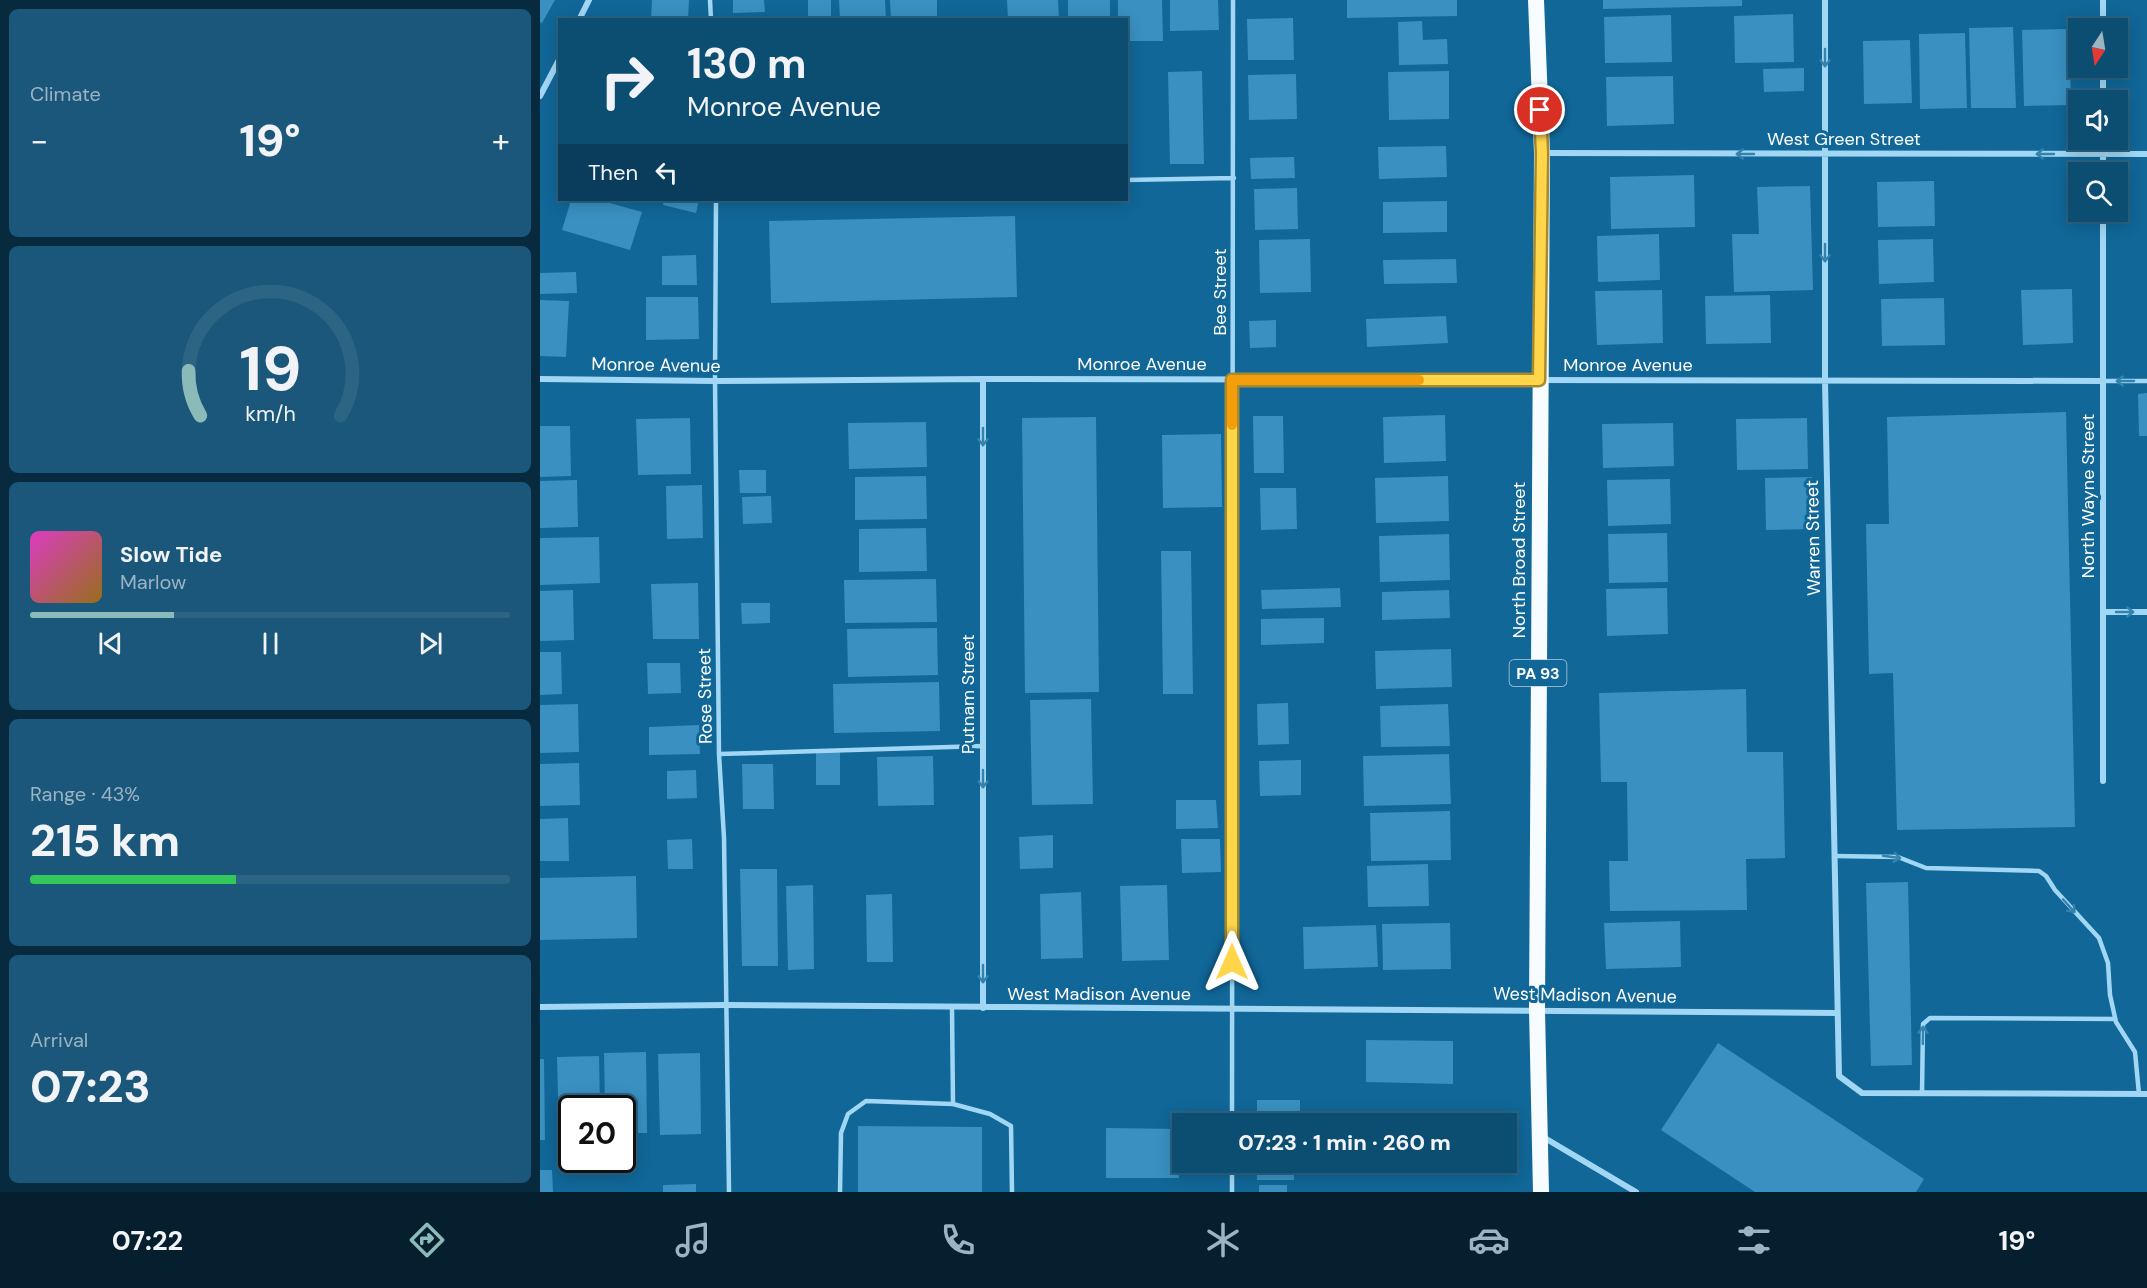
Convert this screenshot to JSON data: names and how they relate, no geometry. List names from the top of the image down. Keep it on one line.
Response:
{"streets":{"highway":["North Broad Street","PA 93"],"street":["West Green Street","Monroe Avenue","North Wayne Street","Warren Street","Putnam Street","West Madison Avenue"],"lane":["Bee Street","Rose Street"]},"crossings":[["West Green Street","Warren Street"],["West Green Street","North Broad Street"],["Bee Street","Monroe Avenue"],["Bee Street","West Madison Avenue"],["Monroe Avenue","North Wayne Street"],["Monroe Avenue","Warren Street"],["Monroe Avenue","North Broad Street"],["Monroe Avenue","Putnam Street"],["Monroe Avenue","Rose Street"],["Warren Street","West Madison Avenue"],["North Broad Street","West Madison Avenue"],["Putnam Street","West Madison Avenue"],["Rose Street","West Madison Avenue"]],"one_way":["West Green Street","Putnam Street"],"north":"bottom","page":{"tile":["Climate",["Range · 43%","215 km"],["Arrival","07:23"]],"turn":["130 m","Monroe Avenue"],"heat":["−","19°","+"],"then":"Then","song":["Slow Tide","Marlow"],"limit":"20","trip":"07:23 · 1 min · 260 m","tabs":["07:22","19°"],"gauge":["19","km/h"]}}
